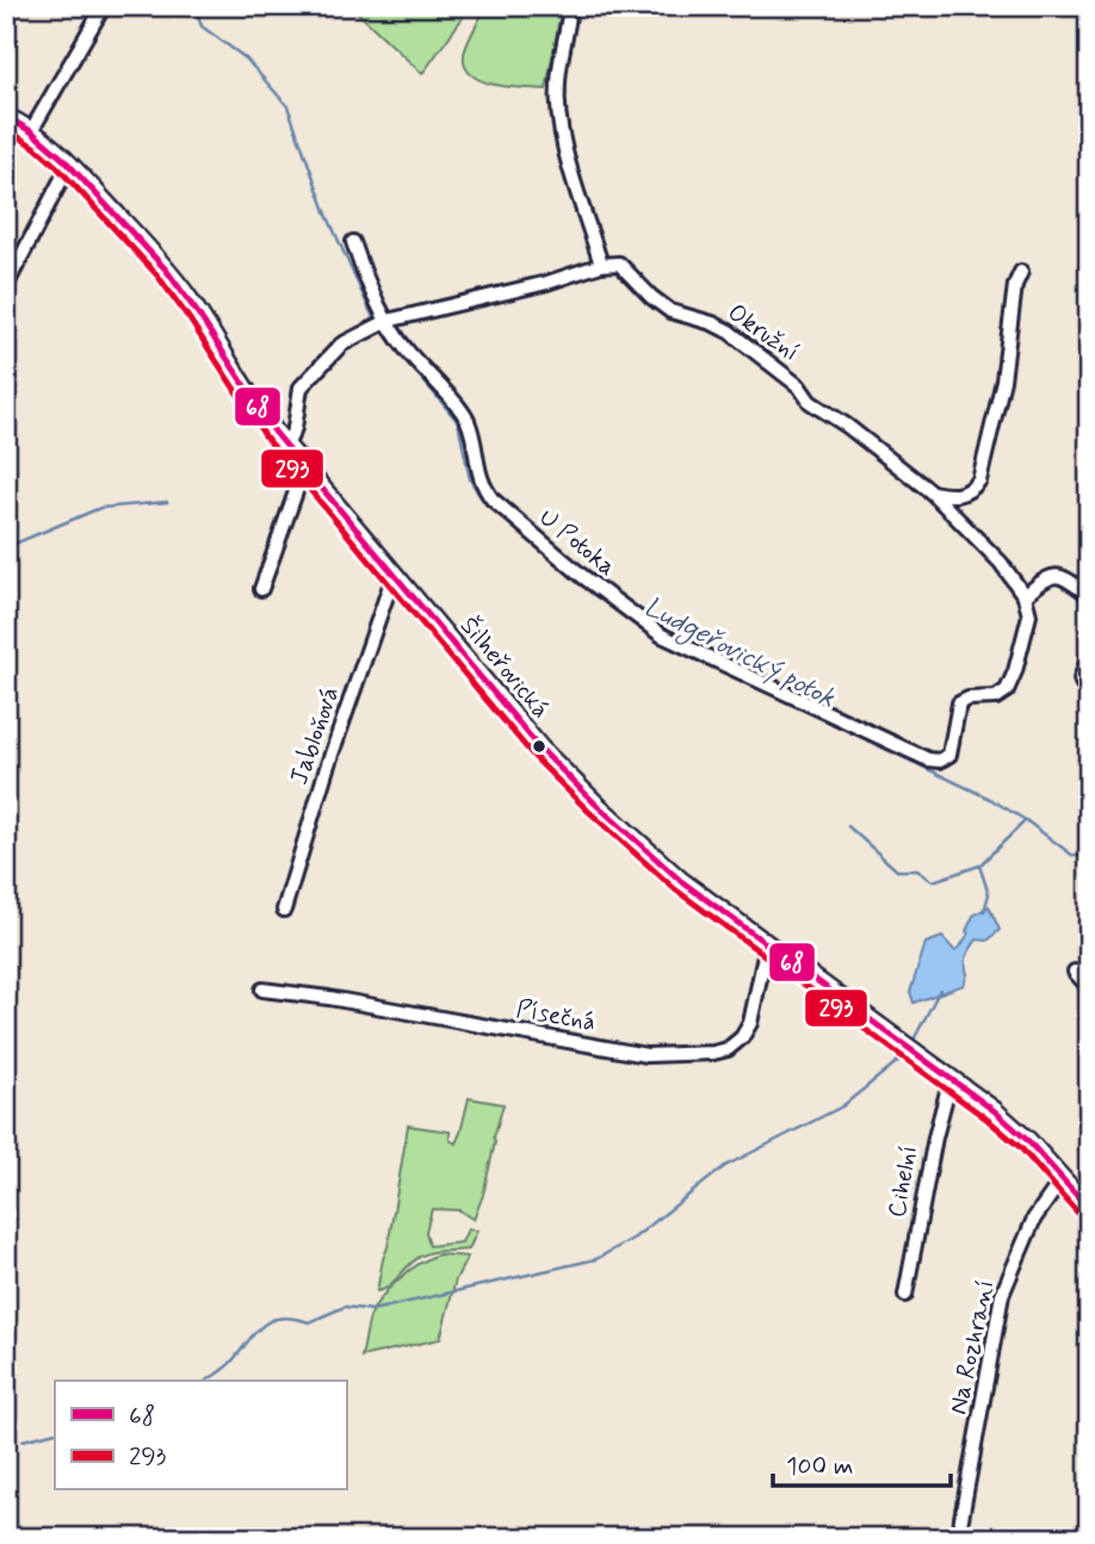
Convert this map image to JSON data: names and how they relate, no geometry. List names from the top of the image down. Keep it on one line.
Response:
{"streets":{"street":["Okružní","U Potoka","Šilheřovická","Jabloňová","Písečná","Cihelní","Na Rozhraní"]},"crossings":[["Okružní","U Potoka"],["Šilheřovická","Jabloňová"],["Šilheřovická","Písečná"],["Šilheřovická","Cihelní"],["Šilheřovická","Na Rozhraní"]],"water":["Ludgeřovický potok"],"lines":["transit line 68","transit line 293"],"legend":["68","293"],"scale_bar":"100 m"}
